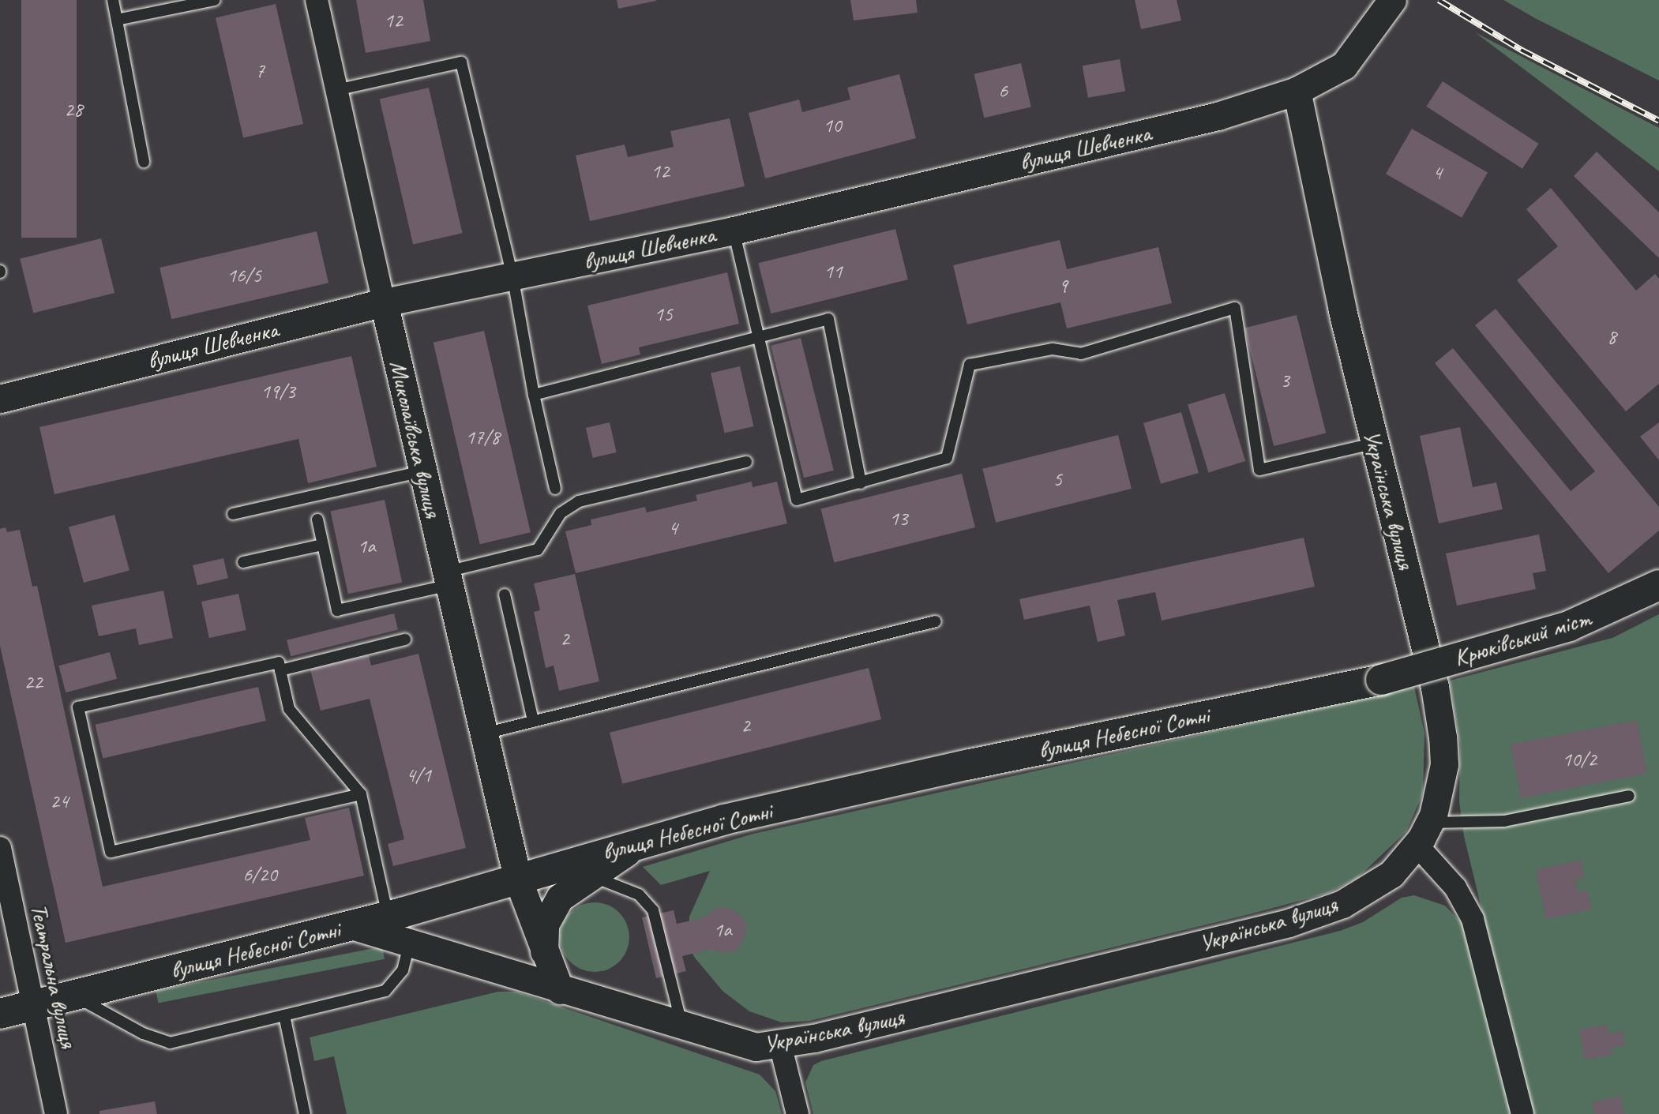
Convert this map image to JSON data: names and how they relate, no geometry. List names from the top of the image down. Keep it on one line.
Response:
{"streets":{"highway":["Крюківський міст","вулиця Небесної Сотні"],"street":["вулиця Шевченка","Миколаївська вулиця","Українська вулиця","Театральна вулиця"]},"crossings":[["вулиця Шевченка","Миколаївська вулиця"],["вулиця Шевченка","Українська вулиця"],["Миколаївська вулиця","Українська вулиця"],["Миколаївська вулиця","вулиця Небесної Сотні"],["Українська вулиця","вулиця Небесної Сотні"],["Крюківський міст","вулиця Небесної Сотні"],["вулиця Небесної Сотні","Театральна вулиця"]],"house_numbers":["12","7","6","28","10","12","4","11","16/5","9","15","8","3","19/3","17/8","5","13","4","1а","2","22","2","10/2","4/1","24","6/20","1а"]}
